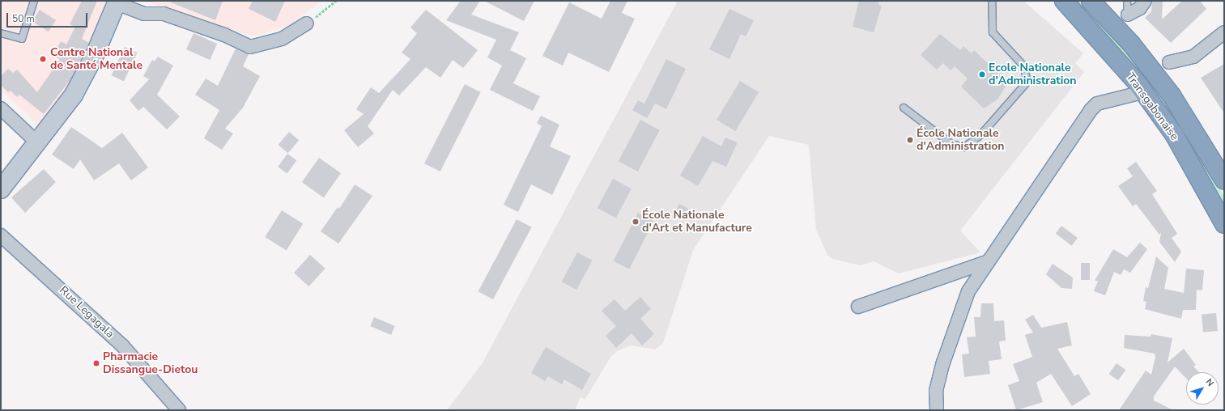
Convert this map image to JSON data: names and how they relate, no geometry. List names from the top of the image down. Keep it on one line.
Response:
{"streets":{"highway":["Transgabonaise"],"street":["Rue Legagala"]},"places":["Centre National de Santé Mentale","Ecole Nationale d'Administration","École Nationale d'Administration","École Nationale d'Art et Manufacture","Pharmacie Dissangue-Dietou"],"scale_bar":"50 m","north":"top right"}
